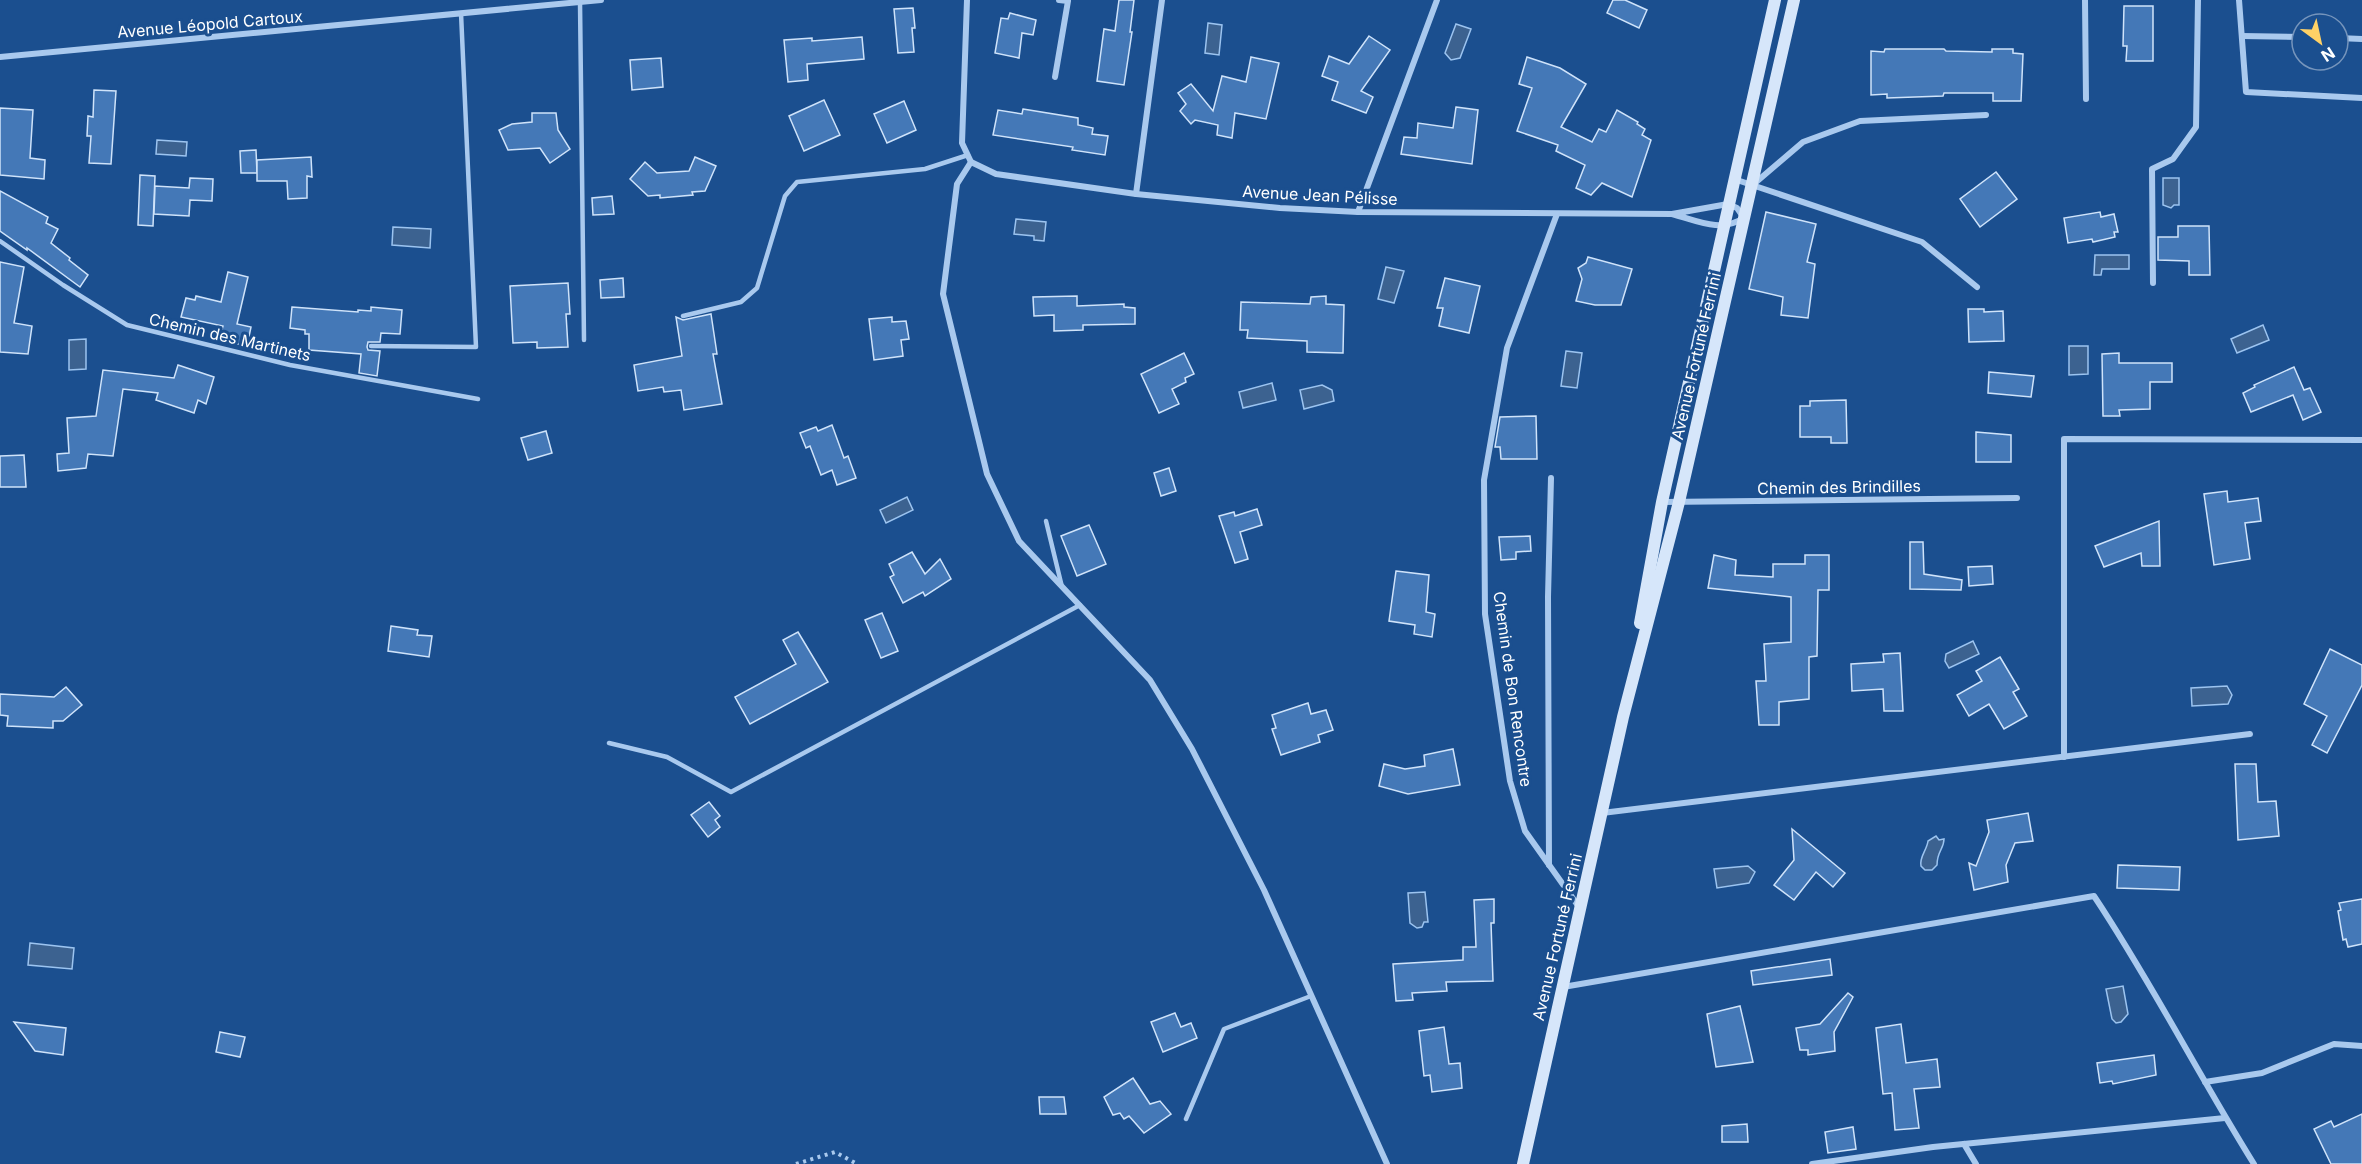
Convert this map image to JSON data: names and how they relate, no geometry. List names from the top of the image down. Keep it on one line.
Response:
{"streets":{"main road":["Avenue Fortuné Ferrini"],"street":["Avenue Léopold Cartoux","Avenue Jean Pélisse","Chemin des Brindilles","Chemin de Bon Rencontre"],"lane":["Chemin des Martinets"]},"crossings":[["Avenue Jean Pélisse","Avenue Fortuné Ferrini"],["Avenue Jean Pélisse","Chemin de Bon Rencontre"],["Avenue Fortuné Ferrini","Chemin des Brindilles"],["Avenue Fortuné Ferrini","Chemin de Bon Rencontre"]],"north":"bottom right"}
